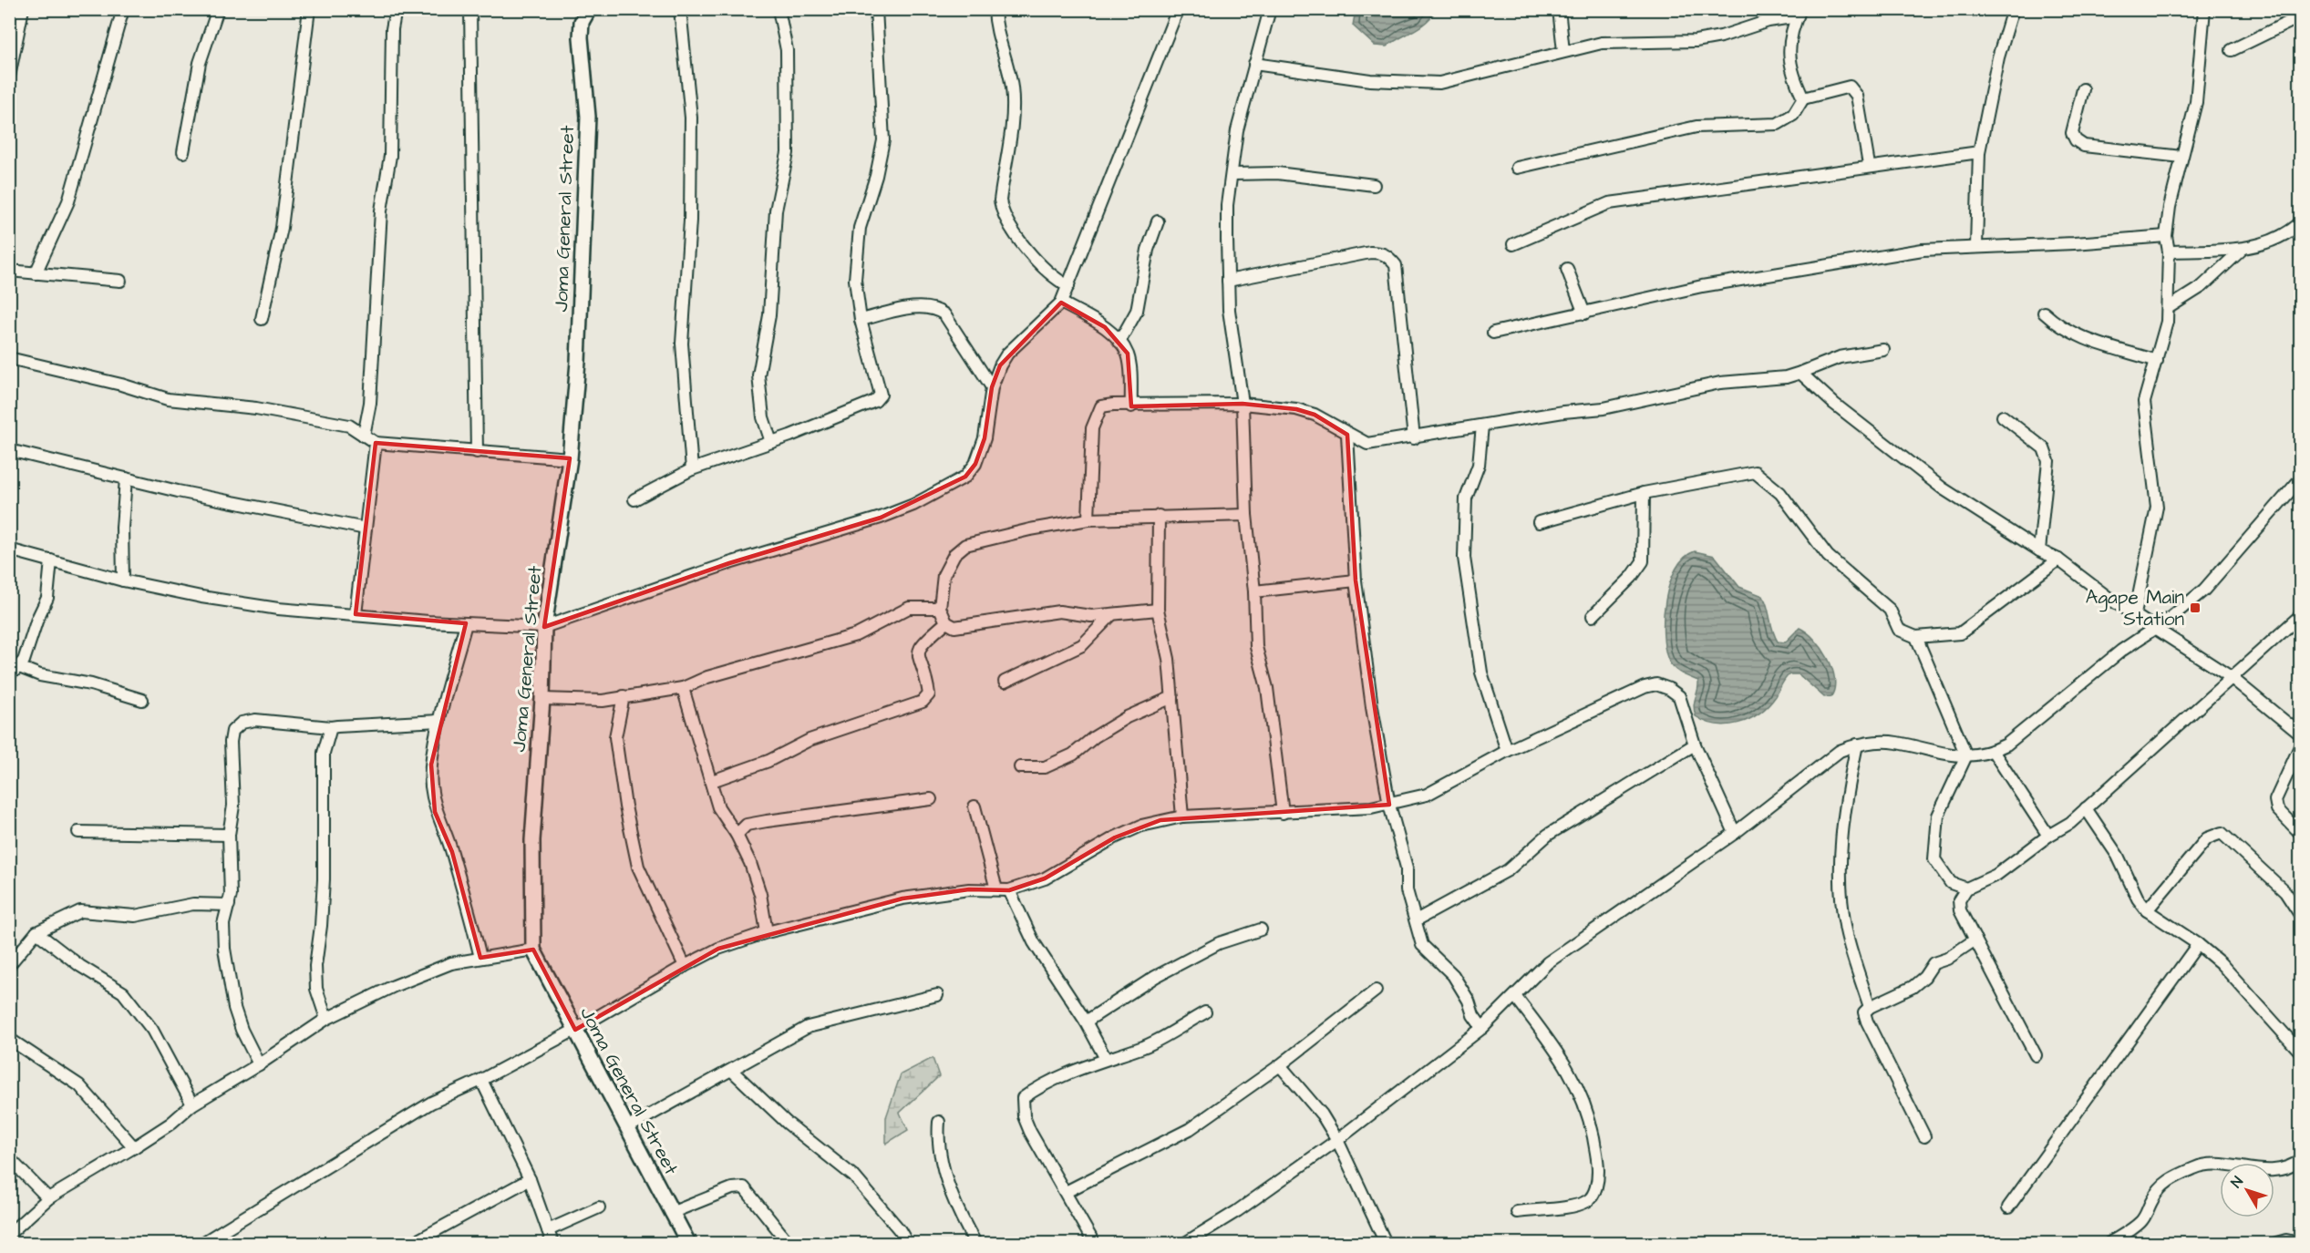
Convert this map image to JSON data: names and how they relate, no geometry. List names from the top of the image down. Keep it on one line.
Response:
{"streets":{"street":["Joma General Street"]},"places":{"transit":["Agape Main Station"]},"north":"top left"}
